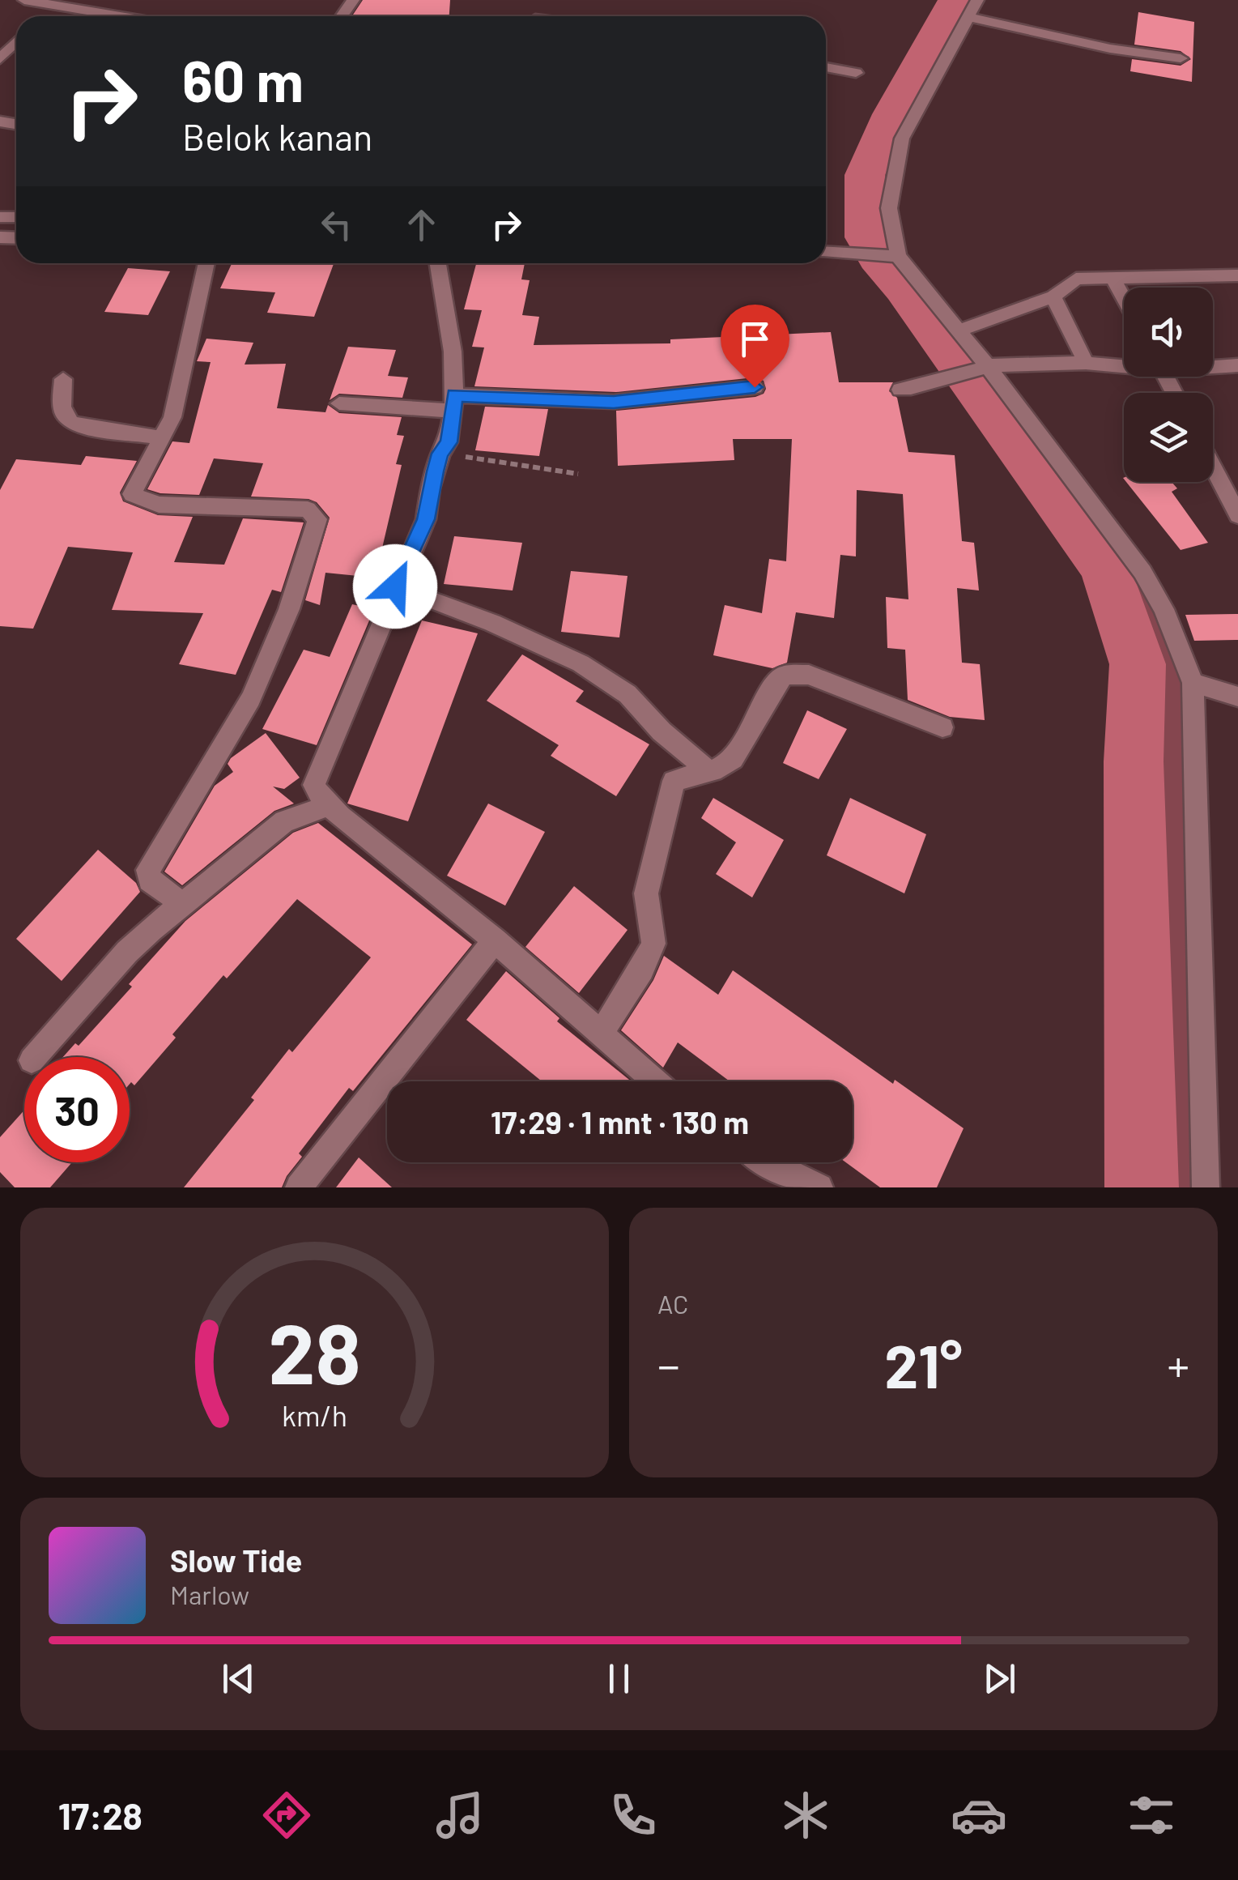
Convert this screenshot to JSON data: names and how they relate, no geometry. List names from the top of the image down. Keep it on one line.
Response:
{"page":{"turn":["60 m","Belok kanan"],"limit":"30","trip":"17:29 · 1 mnt · 130 m","tile":"AC","heat":["−","21°","+"],"song":["Slow Tide","Marlow"],"tabs":"17:28","gauge":["28","km/h"]}}
